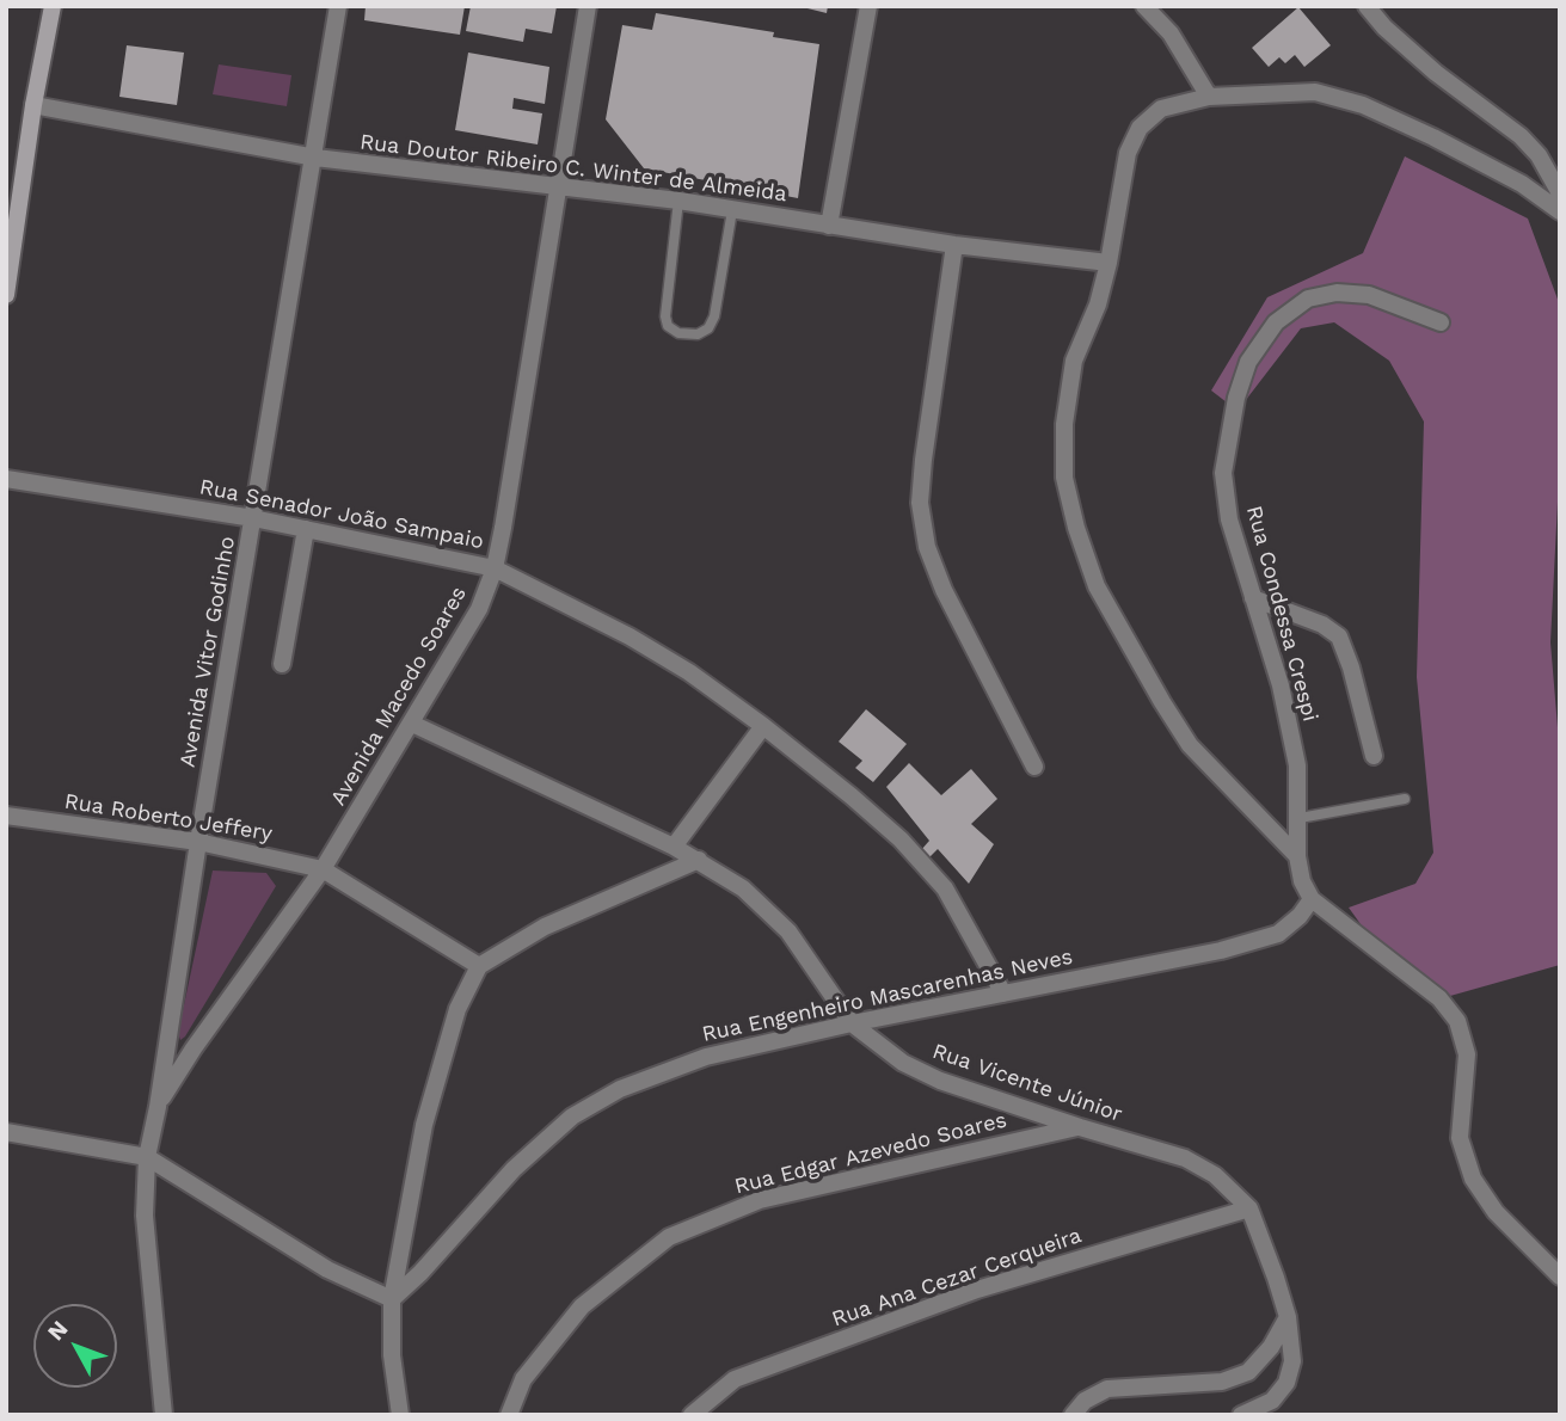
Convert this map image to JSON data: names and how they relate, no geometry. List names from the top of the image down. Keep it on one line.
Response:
{"streets":{"street":["Rua Doutor Ribeiro C. Winter de Almeida","Rua Senador João Sampaio","Rua Condessa Crespi","Avenida Vitor Godinho","Avenida Macedo Soares","Rua Roberto Jeffery","Rua Engenheiro Mascarenhas Neves","Rua Vicente Júnior","Rua Edgar Azevedo Soares","Rua Ana Cezar Cerqueira"]},"crossings":[["Rua Doutor Ribeiro C. Winter de Almeida","Avenida Vitor Godinho"],["Rua Doutor Ribeiro C. Winter de Almeida","Avenida Macedo Soares"],["Rua Senador João Sampaio","Avenida Vitor Godinho"],["Rua Senador João Sampaio","Avenida Macedo Soares"],["Rua Senador João Sampaio","Rua Engenheiro Mascarenhas Neves"],["Avenida Vitor Godinho","Avenida Macedo Soares"],["Avenida Vitor Godinho","Rua Roberto Jeffery"],["Avenida Macedo Soares","Rua Roberto Jeffery"],["Avenida Macedo Soares","Rua Vicente Júnior"],["Rua Engenheiro Mascarenhas Neves","Rua Vicente Júnior"],["Rua Vicente Júnior","Rua Edgar Azevedo Soares"],["Rua Vicente Júnior","Rua Ana Cezar Cerqueira"]],"north":"top left"}
